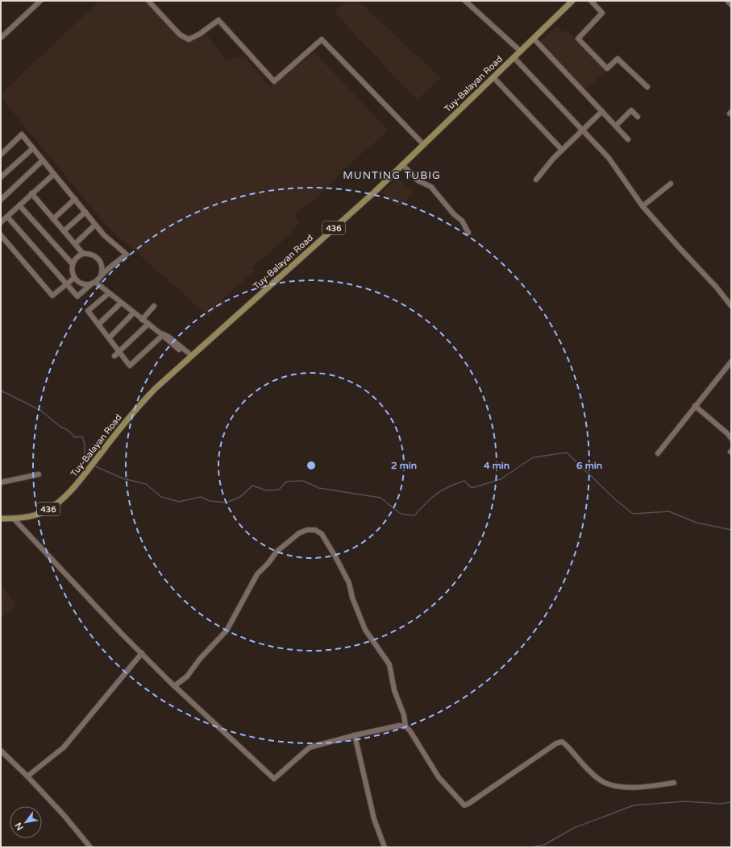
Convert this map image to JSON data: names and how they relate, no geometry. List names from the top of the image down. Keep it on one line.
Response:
{"streets":{"main road":["Tuy-Balayan Road","436"]},"districts":["MUNTING TUBIG"],"north":"bottom left","rings":["2 min","4 min","6 min"]}
